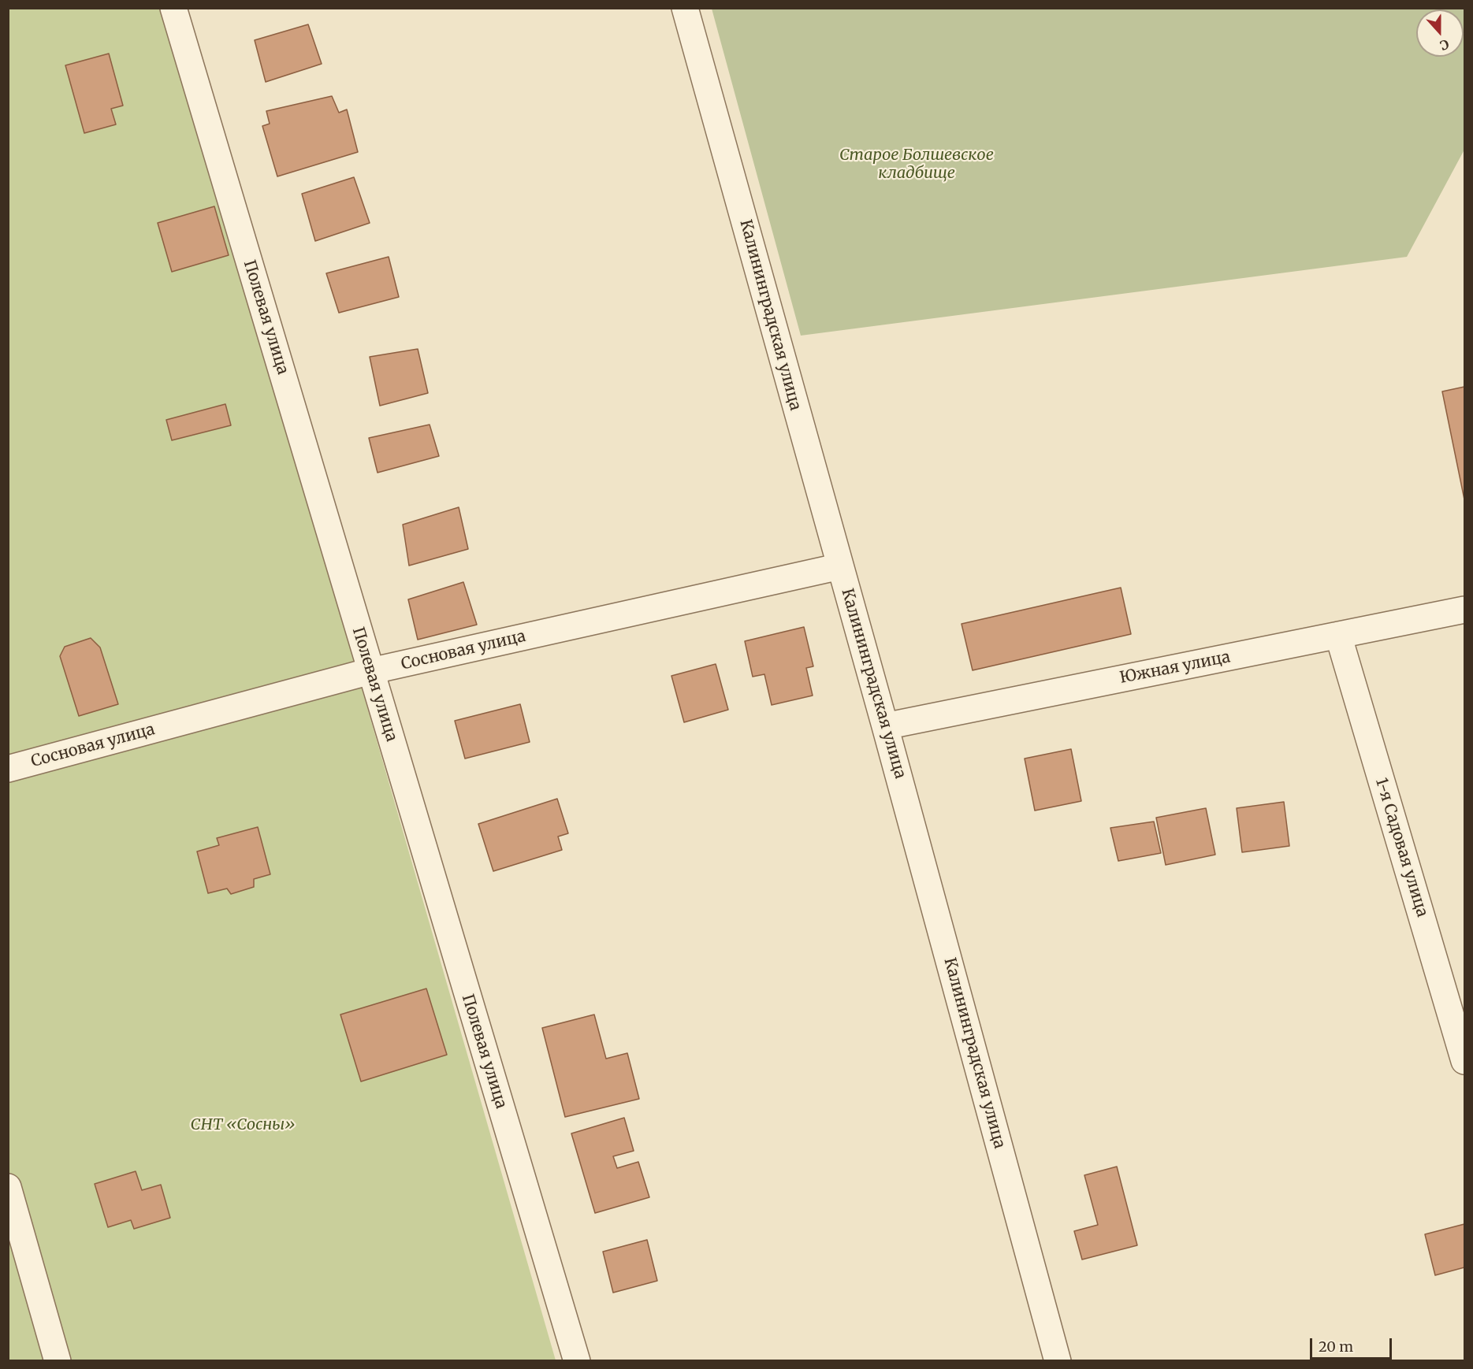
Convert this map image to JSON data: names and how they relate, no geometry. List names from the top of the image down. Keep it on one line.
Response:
{"streets":{"street":["Калининградская улица","Полевая улица","Сосновая улица","Южная улица","1-я Садовая улица"]},"crossings":[["Калининградская улица","Сосновая улица"],["Калининградская улица","Южная улица"],["Полевая улица","Сосновая улица"],["Южная улица","1-я Садовая улица"]],"parks":["Старое Болшевское кладбище","СНТ «Сосны»"],"scale_bar":"20 m","north":"bottom"}
